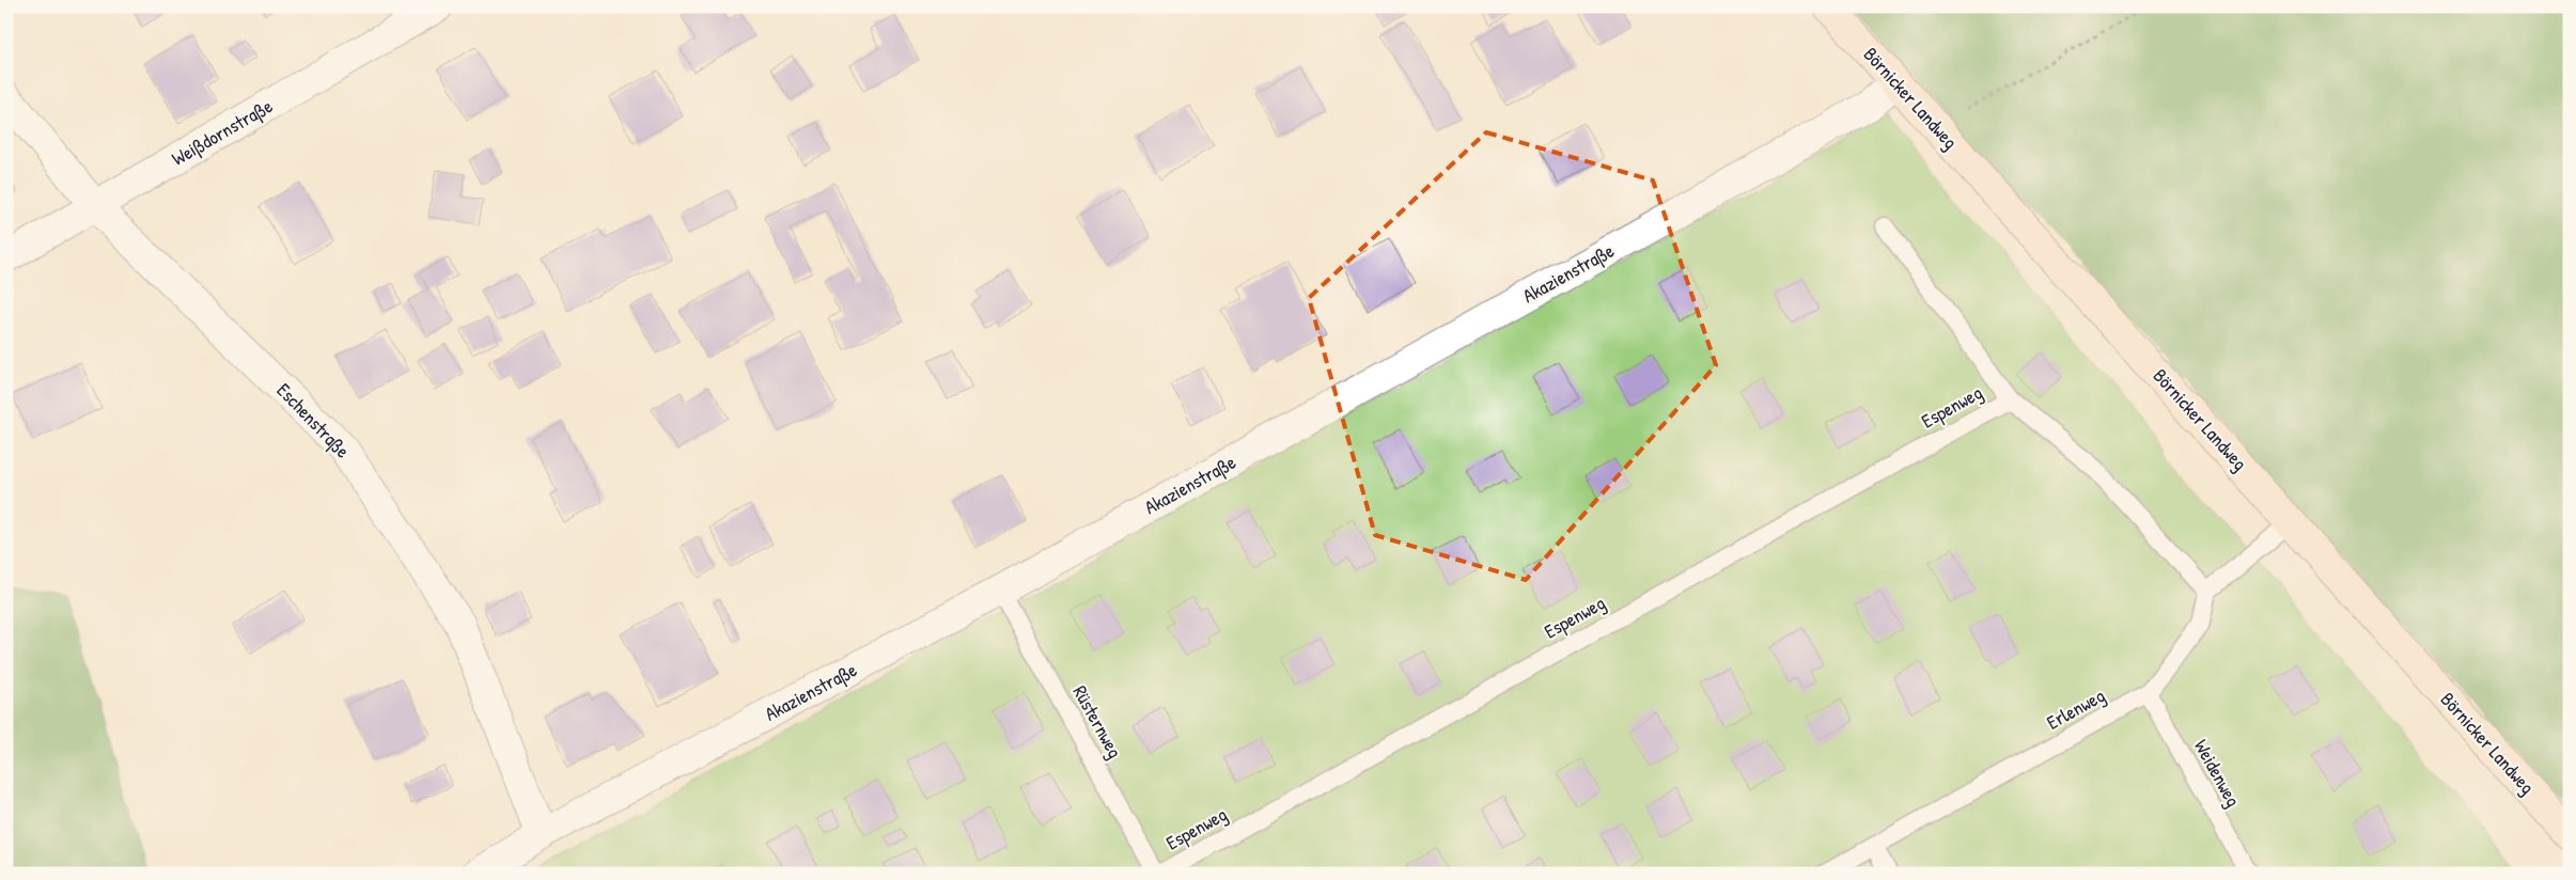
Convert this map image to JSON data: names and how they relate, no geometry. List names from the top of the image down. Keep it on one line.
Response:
{"streets":{"street":["Börnicker Landweg","Weißdornstraße","Akazienstraße","Eschenstraße"],"lane":["Espenweg","Erlenweg","Rüsternweg","Weidenweg"]},"crossings":[["Börnicker Landweg","Akazienstraße"],["Weißdornstraße","Eschenstraße"],["Akazienstraße","Eschenstraße"],["Akazienstraße","Rüsternweg"],["Espenweg","Rüsternweg"],["Erlenweg","Weidenweg"]]}
